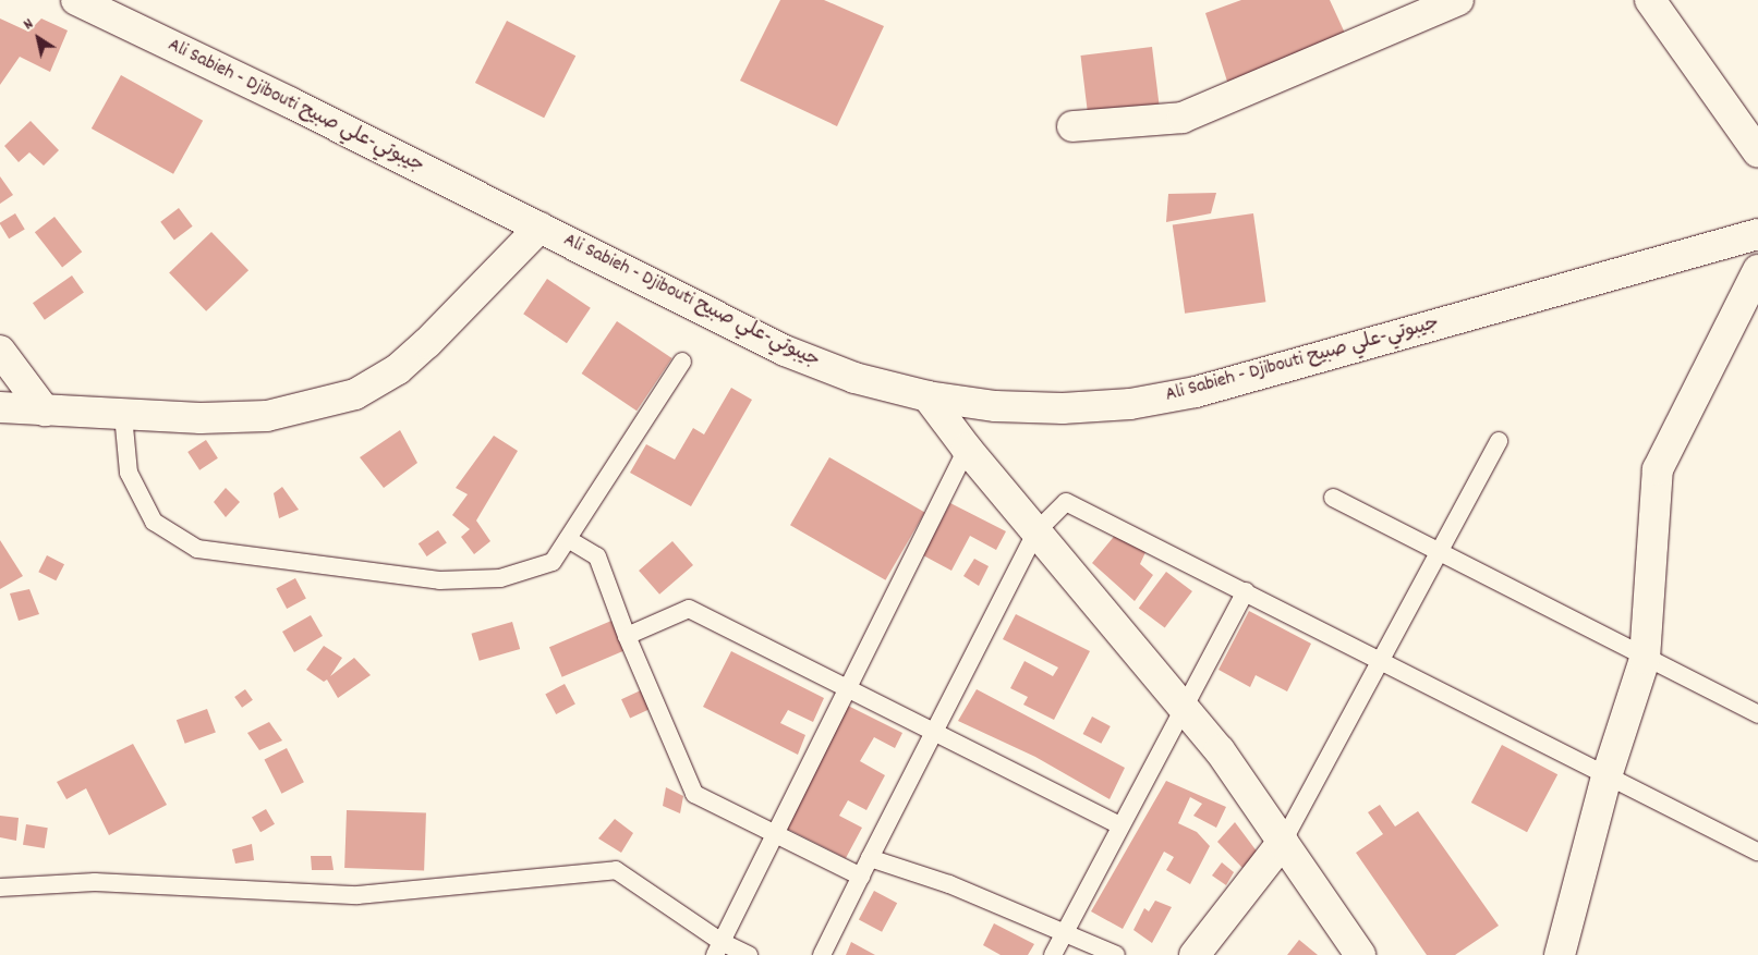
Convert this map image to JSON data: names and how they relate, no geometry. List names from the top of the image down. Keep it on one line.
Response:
{"streets":{"street":["Ali Sabieh - Djibouti جيبوتي-علي صبيح"]},"north":"top left"}
